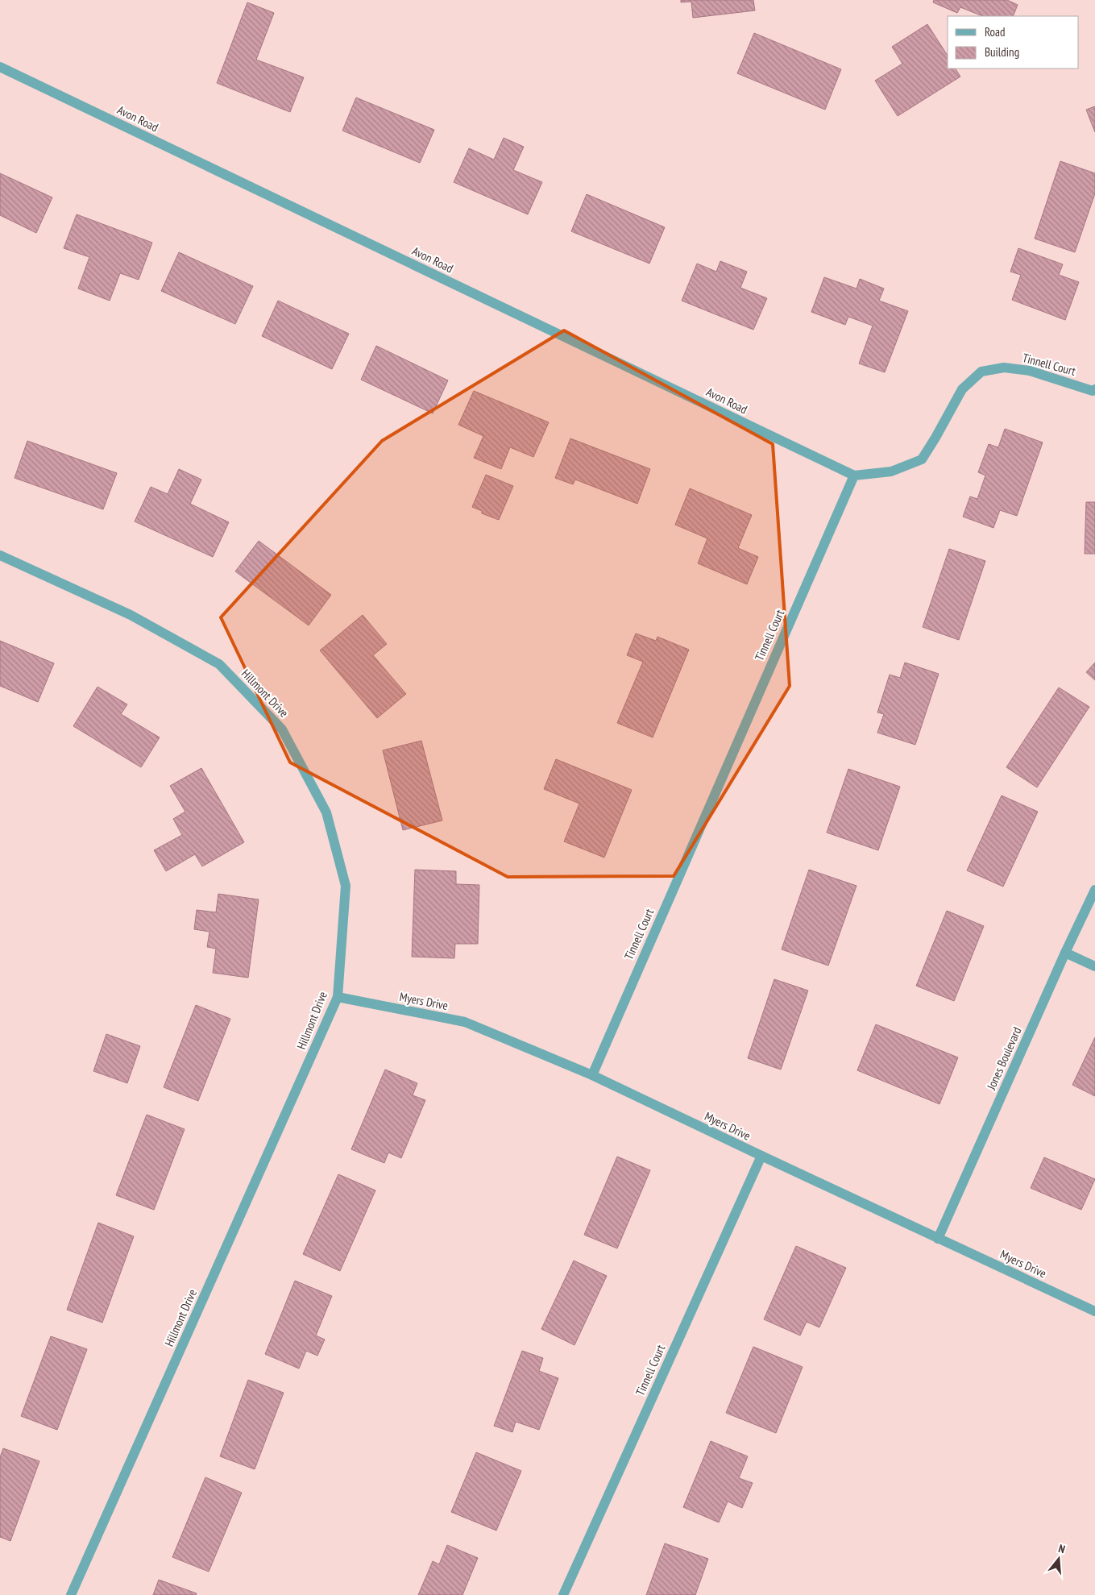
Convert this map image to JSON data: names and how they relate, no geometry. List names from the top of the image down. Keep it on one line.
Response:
{"streets":{"street":["Avon Road","Tinnell Court","Hillmont Drive","Myers Drive","Jones Boulevard"]},"crossings":[["Avon Road","Tinnell Court"],["Tinnell Court","Myers Drive"],["Hillmont Drive","Myers Drive"],["Myers Drive","Jones Boulevard"]],"legend":["Road","Building"],"north":"top"}
